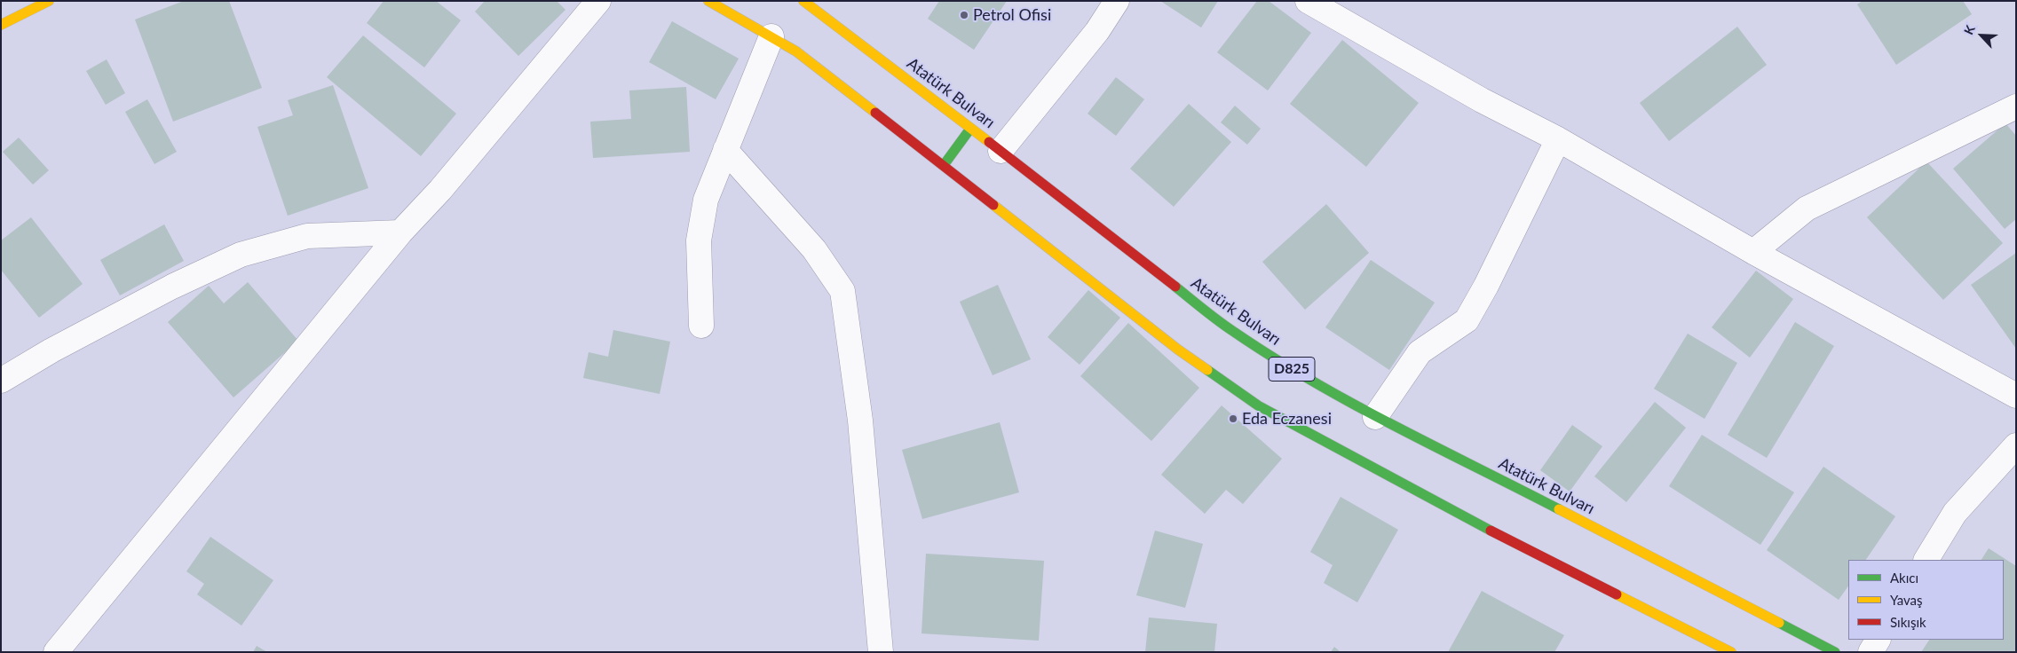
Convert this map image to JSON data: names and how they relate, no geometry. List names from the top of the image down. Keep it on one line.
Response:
{"streets":{"highway":["Atatürk Bulvarı","D825"]},"places":["Petrol Ofisi","Eda Eczanesi"],"legend":["Akıcı","Yavaş","Sıkışık"],"north":"top left"}
